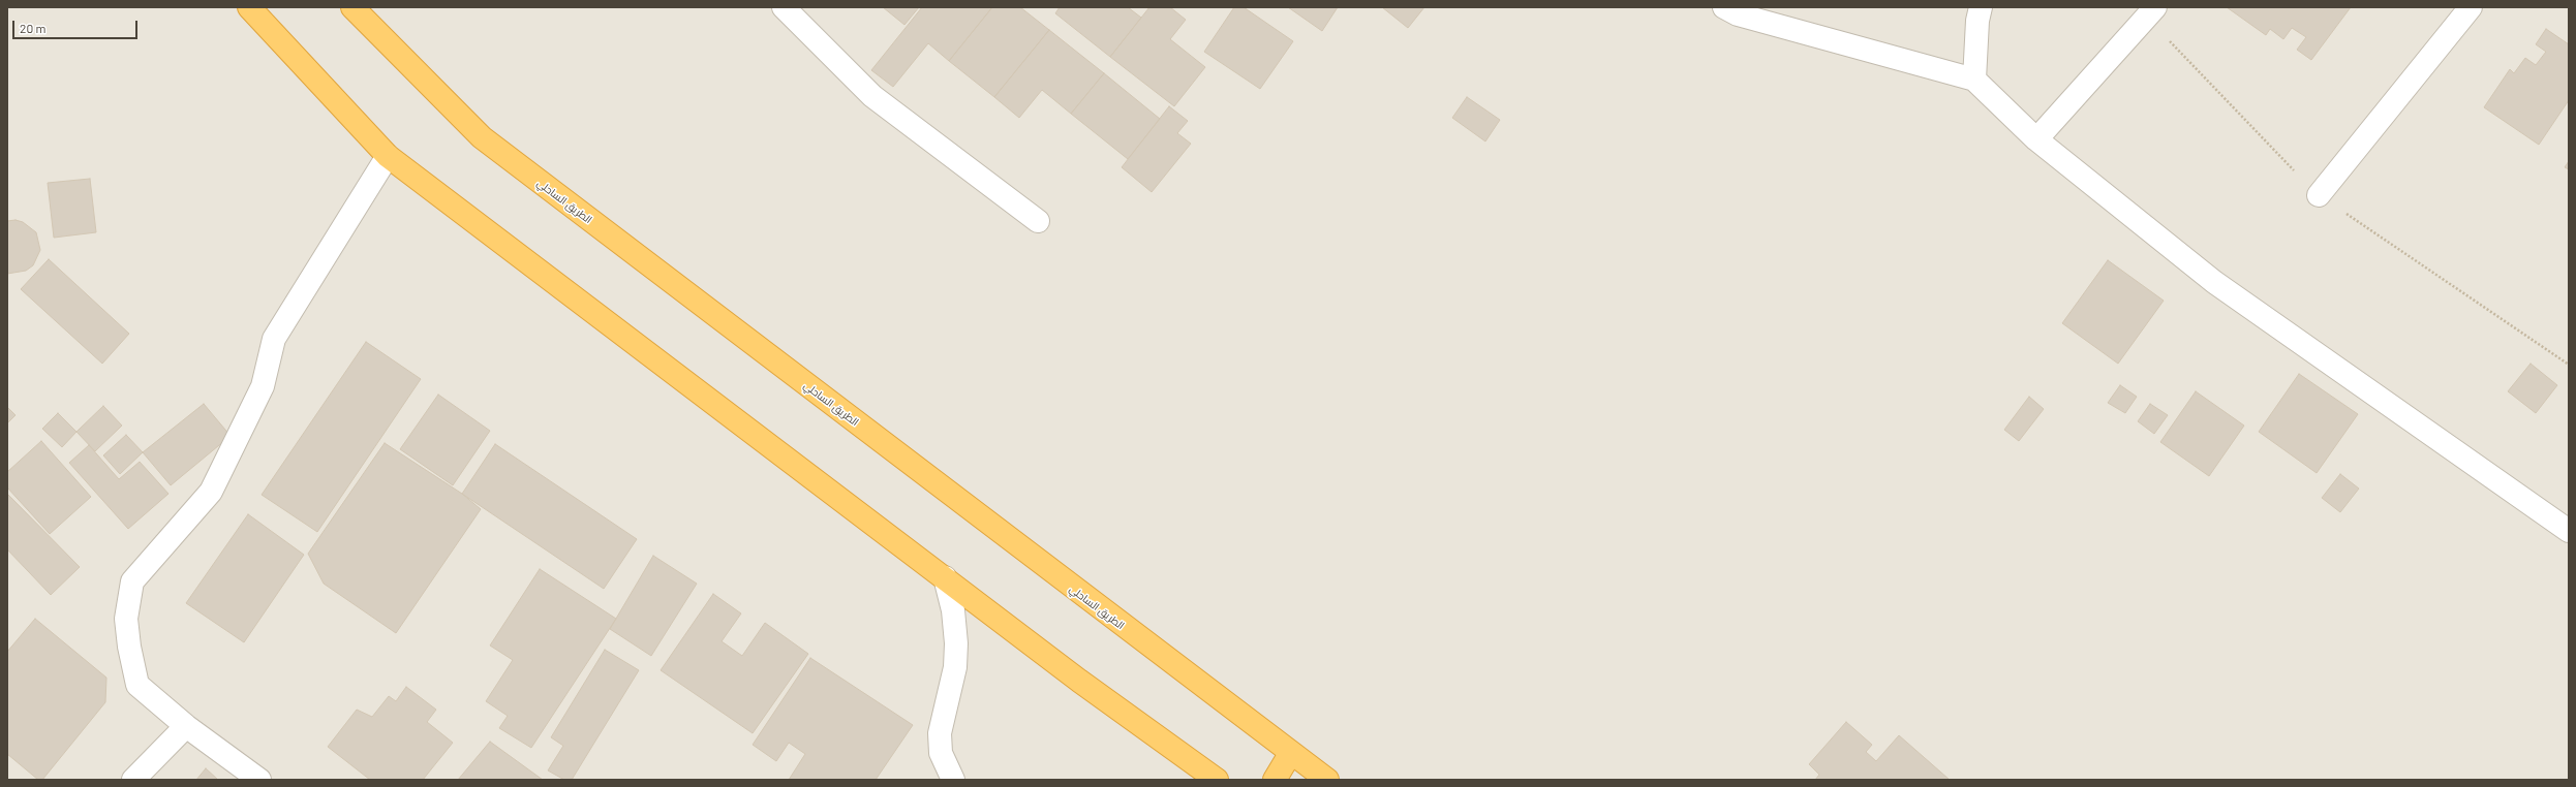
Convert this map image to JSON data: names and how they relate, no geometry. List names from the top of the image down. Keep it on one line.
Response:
{"streets":{"highway":["الطريق الساحلي"]},"scale_bar":"20 m"}
